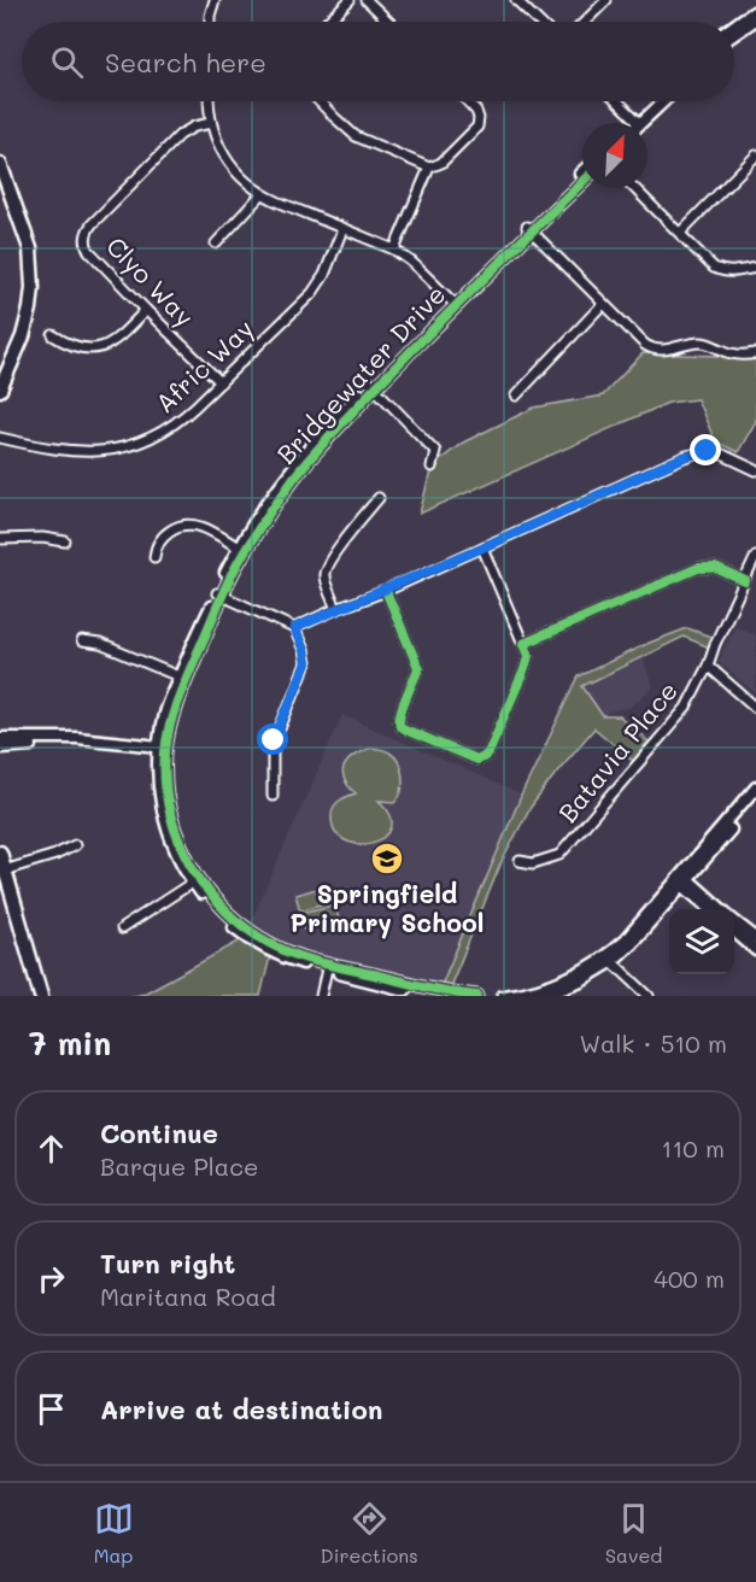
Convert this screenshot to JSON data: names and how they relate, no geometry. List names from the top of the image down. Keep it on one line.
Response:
{"streets":{"street":["Clyo Way","Afric Way","Bridgewater Drive","Batavia Place"]},"crossings":[["Clyo Way","Afric Way"]],"places":{"school or university":["Springfield Primary School"]},"north":"top right","page":{"search":"Search here","heading":["7 min","Walk · 510 m"],"list":[["Continue","Barque Place","110 m"],["Turn right","Maritana Road","400 m"],"Arrive at destination"],"nav":["Map","Directions","Saved"]}}
